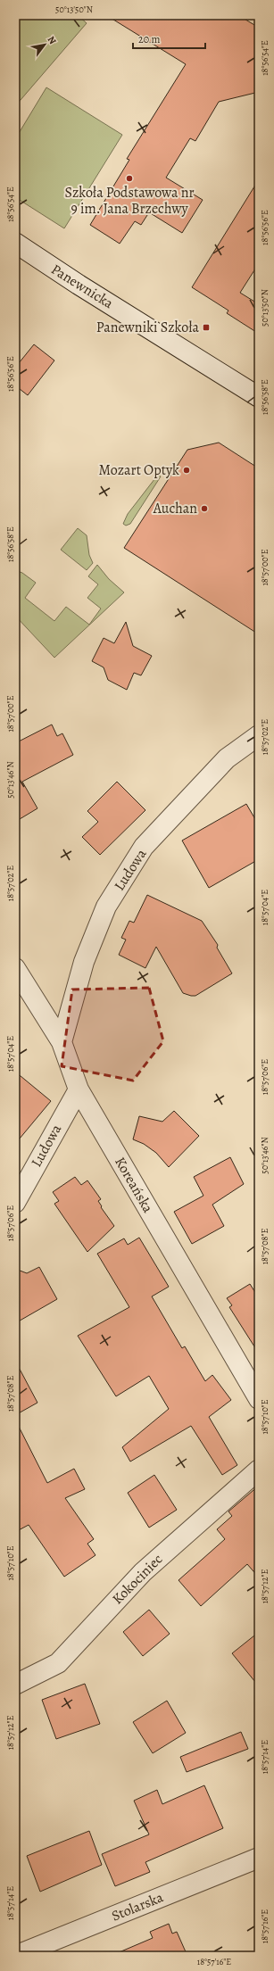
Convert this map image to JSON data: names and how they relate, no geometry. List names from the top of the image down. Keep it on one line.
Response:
{"streets":{"street":["Panewnicka","Ludowa","Koreańska","Kokociniec","Stolarska"]},"crossings":[["Ludowa","Koreańska"]],"places":{"other":["Szkoła Podstawowa nr 9 im. Jana Brzechwy","Mozart Optyk","Auchan"],"transit":["Panewniki Szkoła"]},"scale_bar":"20 m","north":"top right","coordinates":["50°13'50\"N","18°56'54\"E","18°56'56\"E","18°56'58\"E","18°57'00\"E","18°57'02\"E","50°13'46\"N","18°57'04\"E","18°57'06\"E","18°57'08\"E","18°57'10\"E","18°57'12\"E","18°57'14\"E","18°57'16\"E"]}
